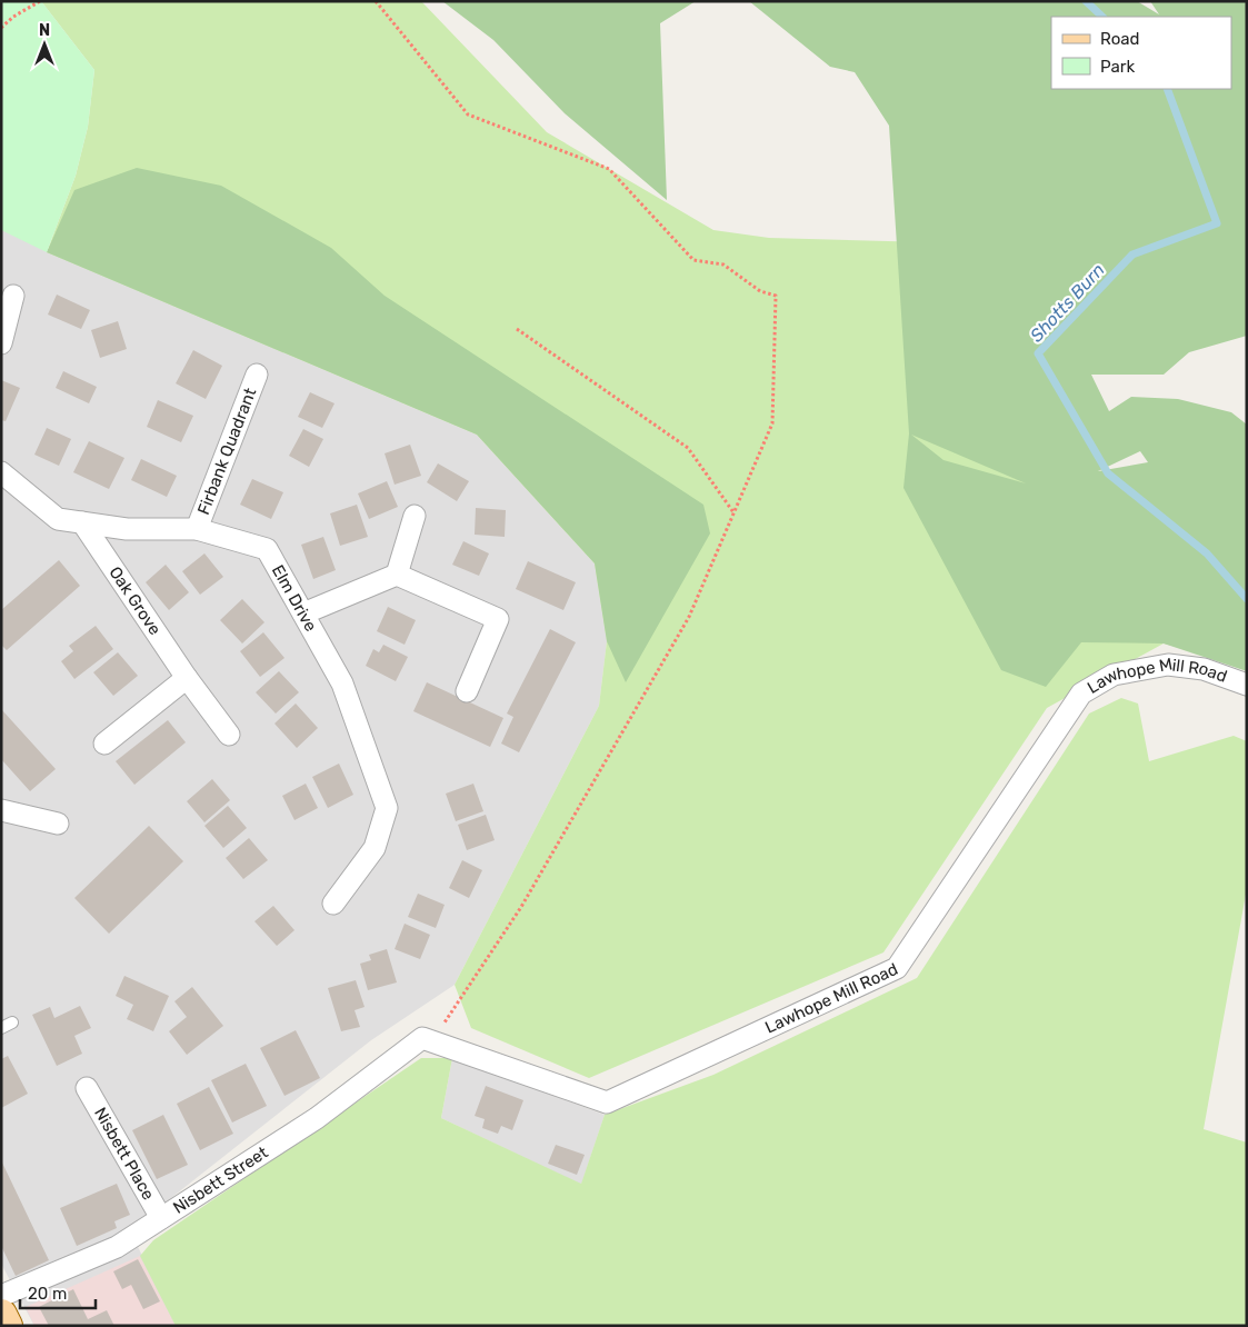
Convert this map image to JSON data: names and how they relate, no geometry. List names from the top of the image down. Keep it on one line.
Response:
{"streets":{"street":["Firbank Quadrant","Elm Drive","Oak Grove","Lawhope Mill Road","Nisbett Place","Nisbett Street"]},"crossings":[["Firbank Quadrant","Elm Drive"],["Elm Drive","Oak Grove"],["Lawhope Mill Road","Nisbett Street"],["Nisbett Place","Nisbett Street"]],"water":["Shotts Burn"],"legend":["Road","Park"],"scale_bar":"20 m","north":"top"}
